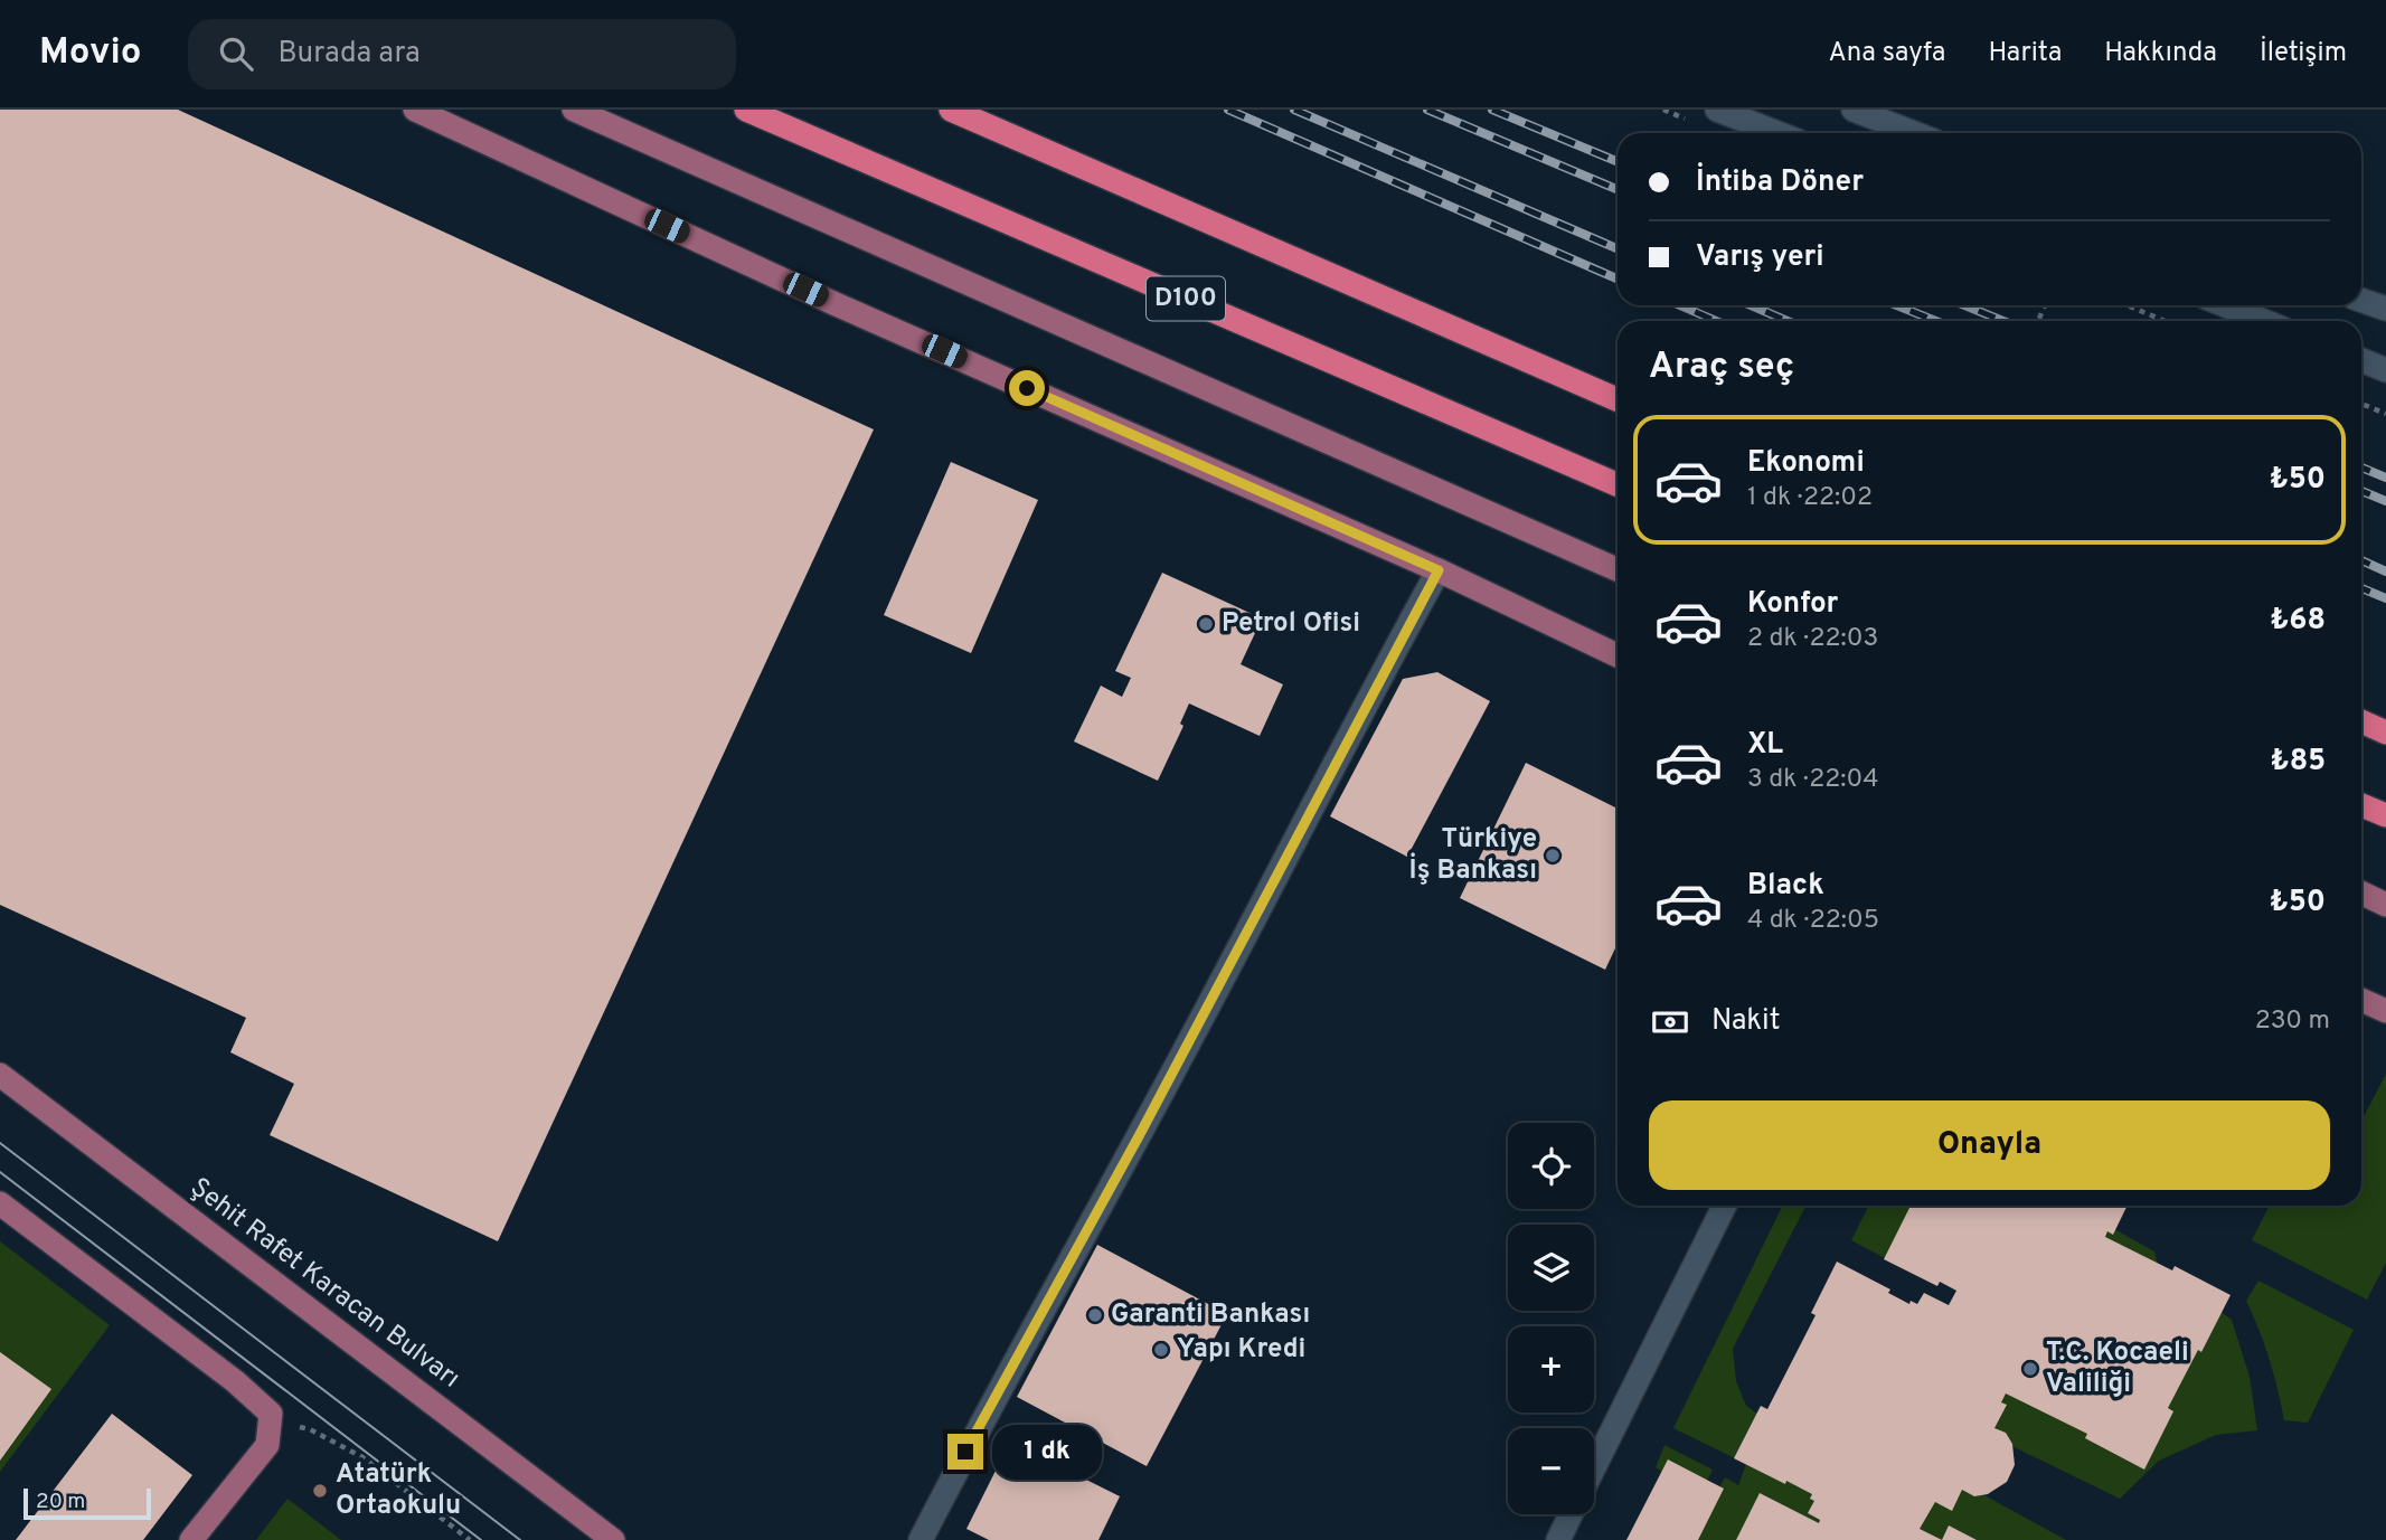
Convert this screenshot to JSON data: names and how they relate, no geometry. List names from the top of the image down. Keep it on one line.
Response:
{"streets":{"highway":["D100"],"main road":["Şehit Rafet Karacan Bulvarı"]},"places":["Petrol Ofisi","Türkiye İş Bankası","Garanti Bankası","Yapı Kredi","T.C. Kocaeli Valiliği","Atatürk Ortaokulu"],"scale_bar":"20 m","page":{"header":"Movio","search":"Burada ara","nav":["Ana sayfa","Harita","Hakkında","İletişim"],"banner":["İntiba Döner","Varış yeri"],"heading":"Araç seç","list":[{"name":"Ekonomi","note":"1 dk · 22:02","value":"₺50"},{"name":"Konfor","note":"2 dk · 22:03","value":"₺68"},{"name":"XL","note":"3 dk · 22:04","value":"₺85"},{"name":"Black","note":"4 dk · 22:05","value":"₺50"}],"pay":["Nakit","230 m"],"buttons":"Onayla","map_buttons":["+","−"],"bubble":"1 dk","scale":"20 m"}}
